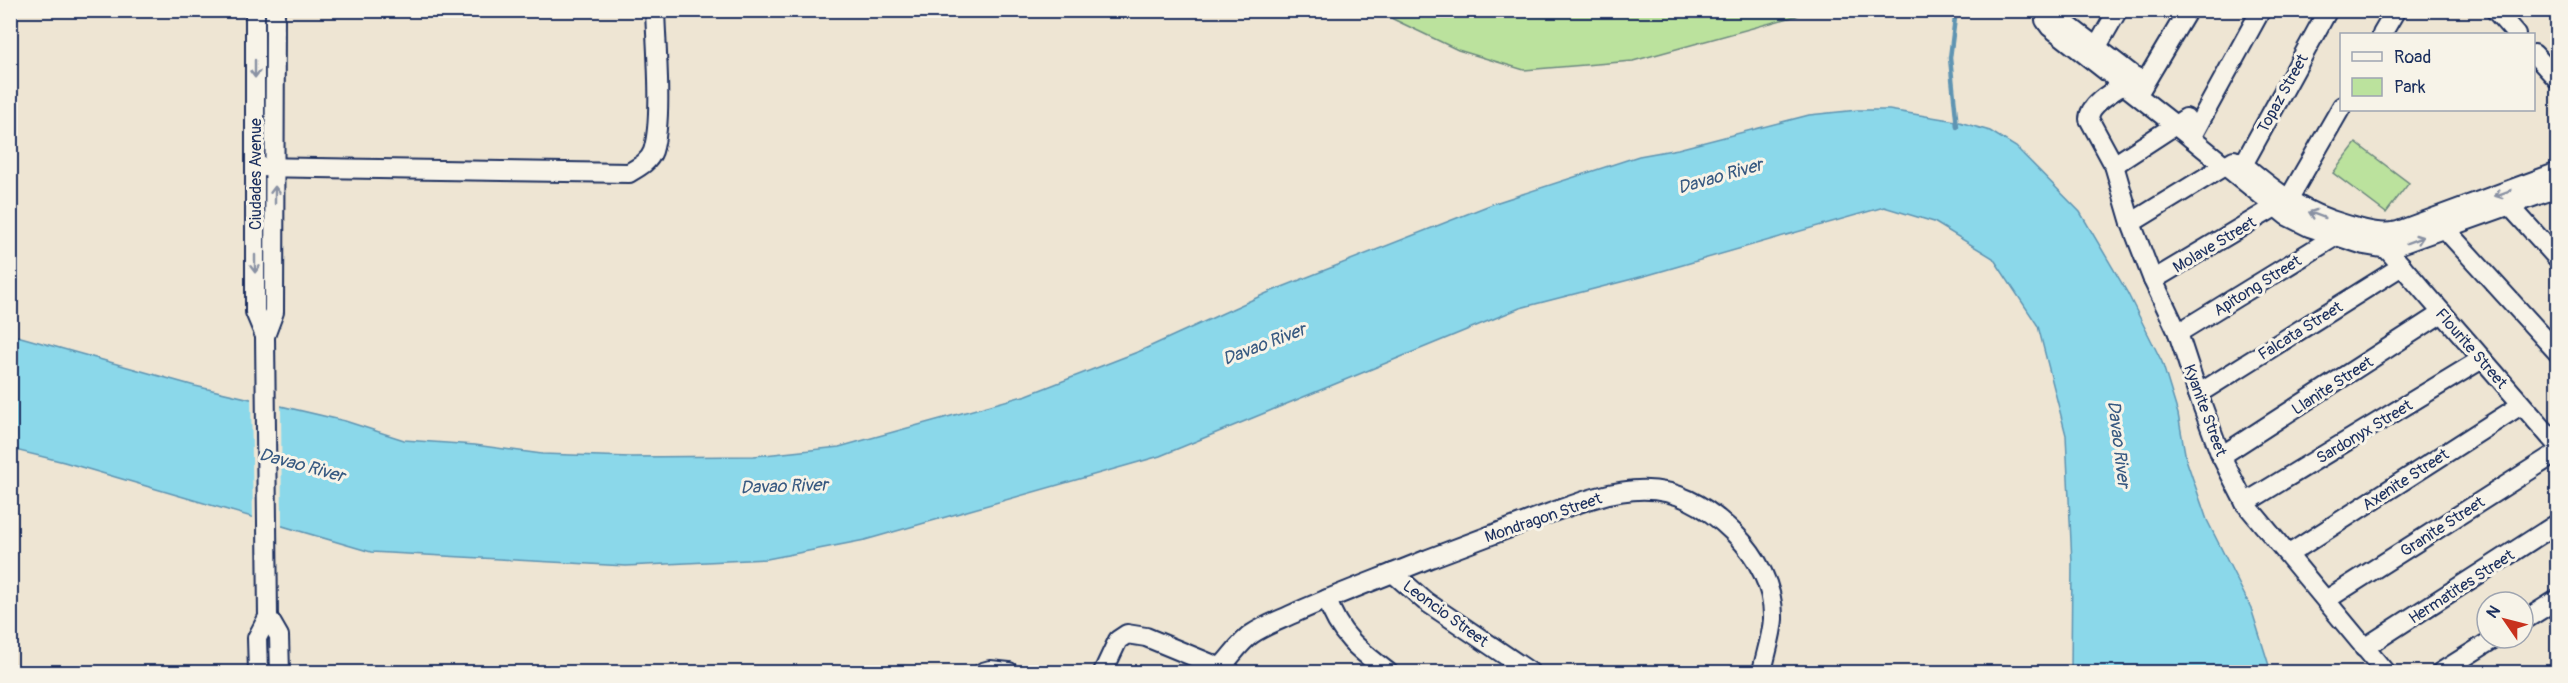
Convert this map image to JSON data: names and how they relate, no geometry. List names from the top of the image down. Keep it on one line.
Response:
{"streets":{"street":["Topaz Street","Ciudades Avenue","Molave Street","Apitong Street","Falcata Street","Flourite Street","Llanite Street","Kyanite Street","Sardonyx Street","Axenite Street","Mondragon Street","Granite Street","Hermatites Street","Leoncio Street"]},"crossings":[["Molave Street","Kyanite Street"],["Apitong Street","Kyanite Street"],["Falcata Street","Flourite Street"],["Falcata Street","Kyanite Street"],["Flourite Street","Llanite Street"],["Flourite Street","Sardonyx Street"],["Flourite Street","Axenite Street"],["Llanite Street","Kyanite Street"],["Kyanite Street","Sardonyx Street"],["Kyanite Street","Axenite Street"],["Kyanite Street","Granite Street"],["Kyanite Street","Hermatites Street"],["Mondragon Street","Leoncio Street"]],"water":["Davao River"],"legend":["Road","Park"],"north":"top left"}
